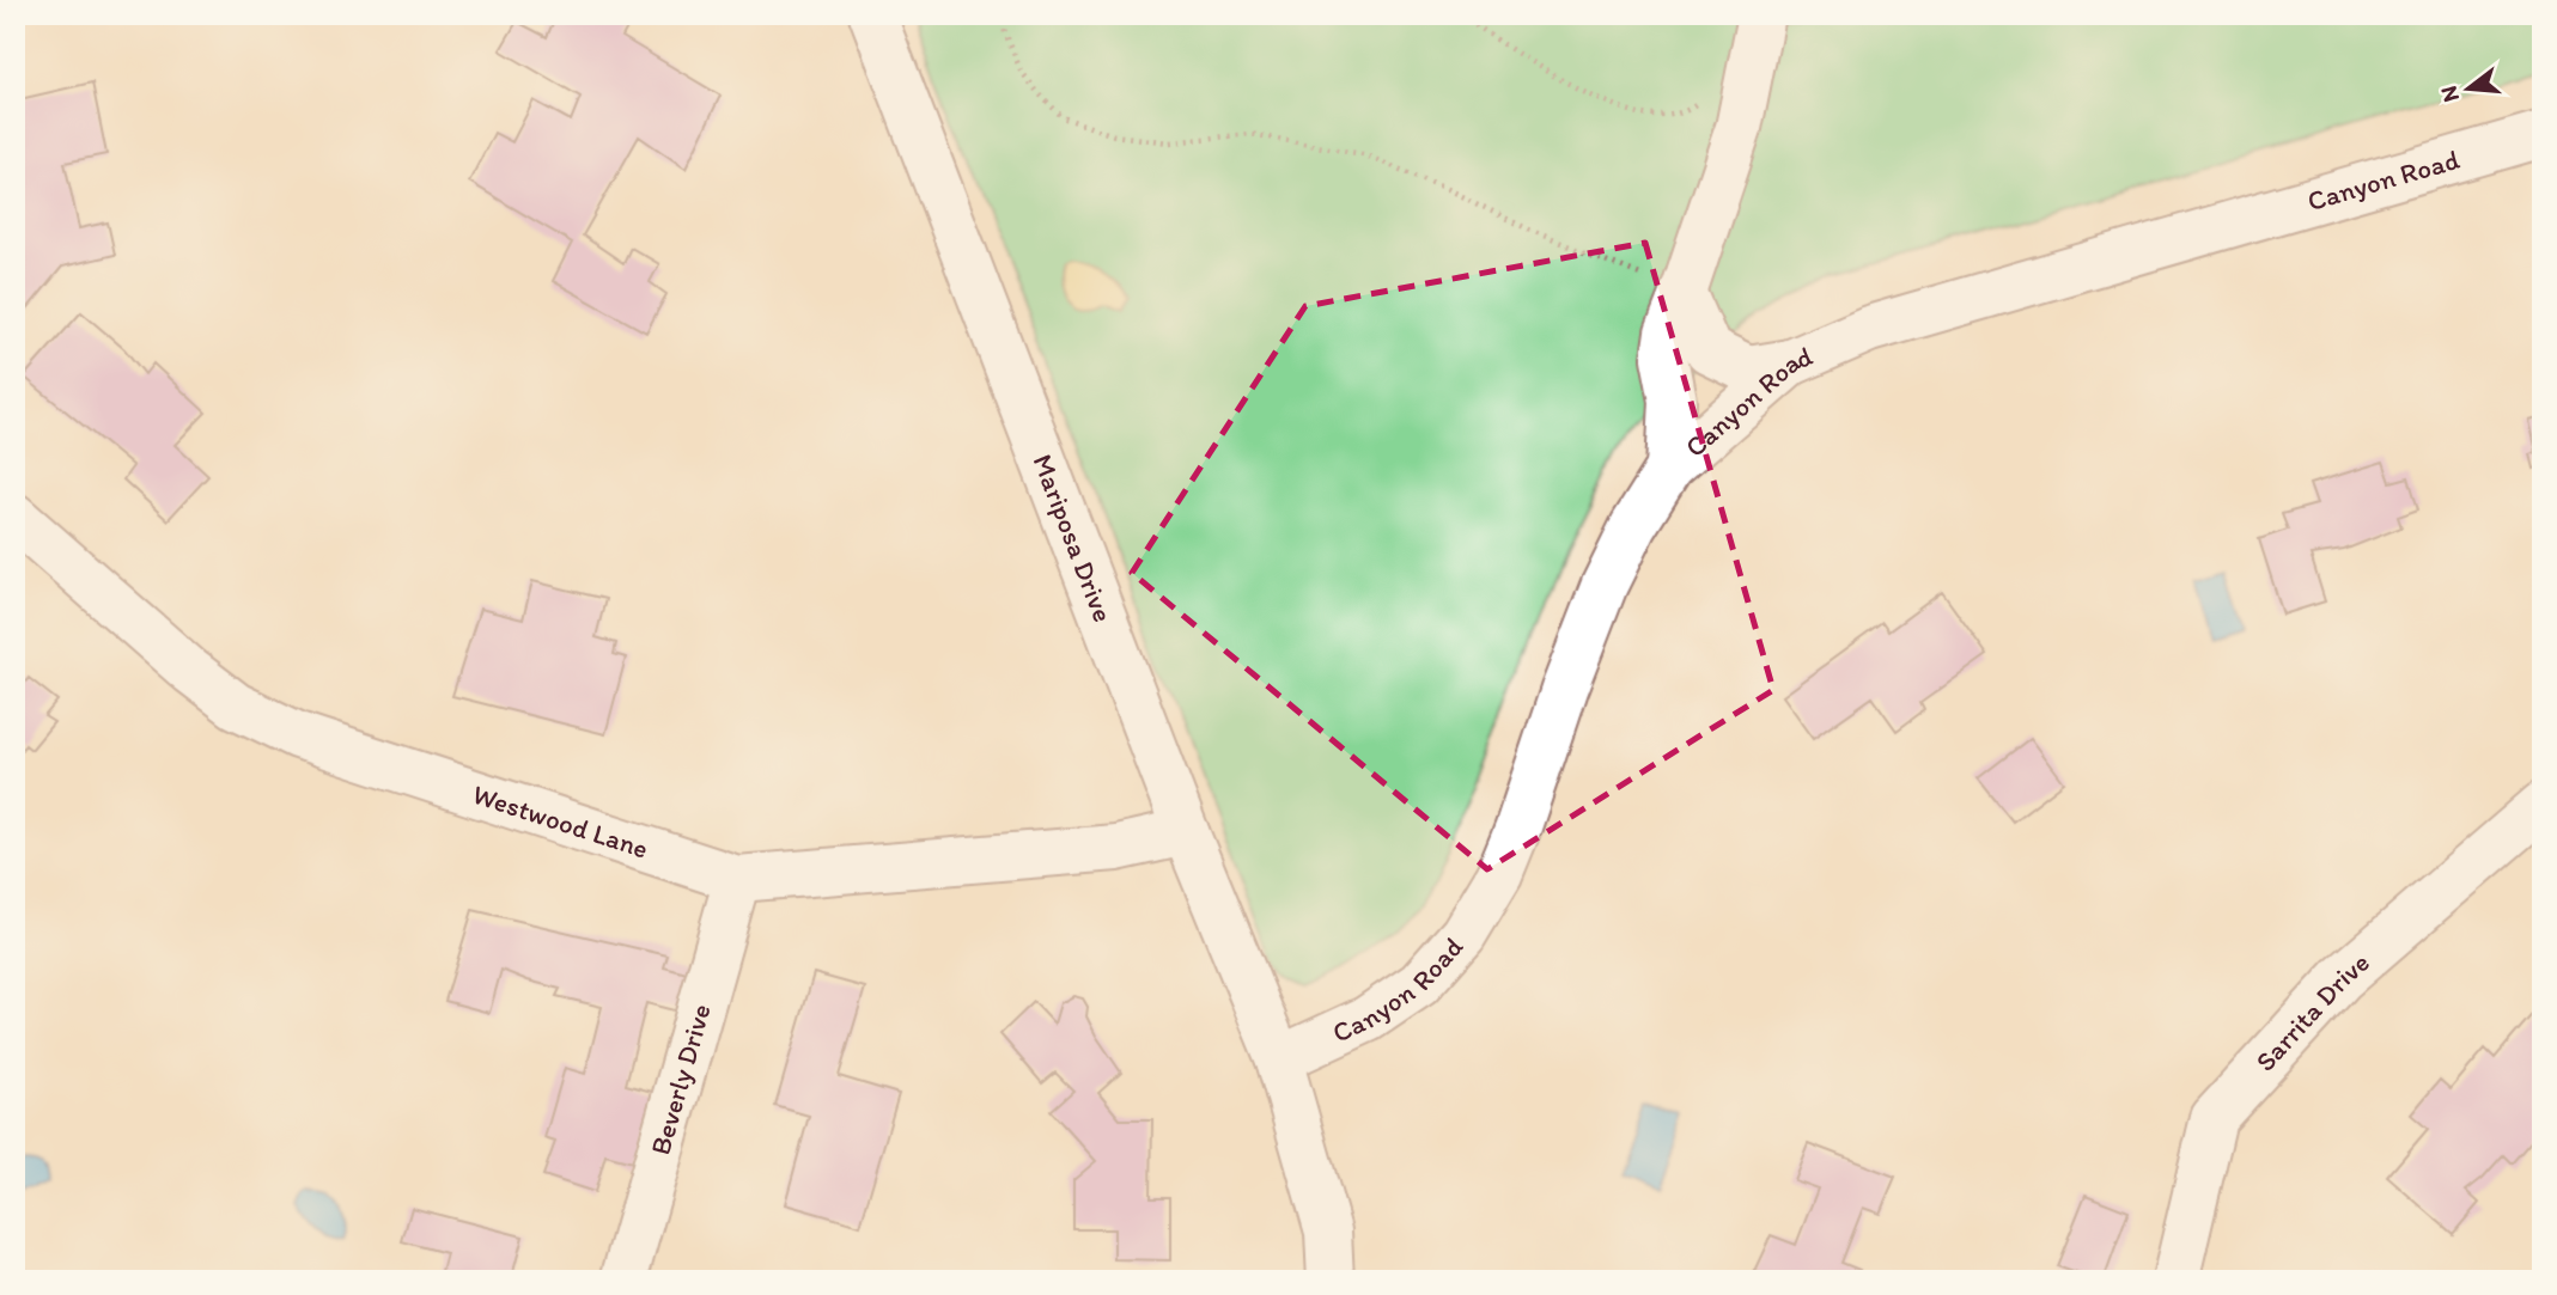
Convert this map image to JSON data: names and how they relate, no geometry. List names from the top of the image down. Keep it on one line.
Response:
{"streets":{"street":["Canyon Road","Mariposa Drive","Westwood Lane","Sarrita Drive","Beverly Drive"]},"crossings":[["Canyon Road","Mariposa Drive"],["Mariposa Drive","Westwood Lane"],["Westwood Lane","Beverly Drive"]],"north":"left"}
